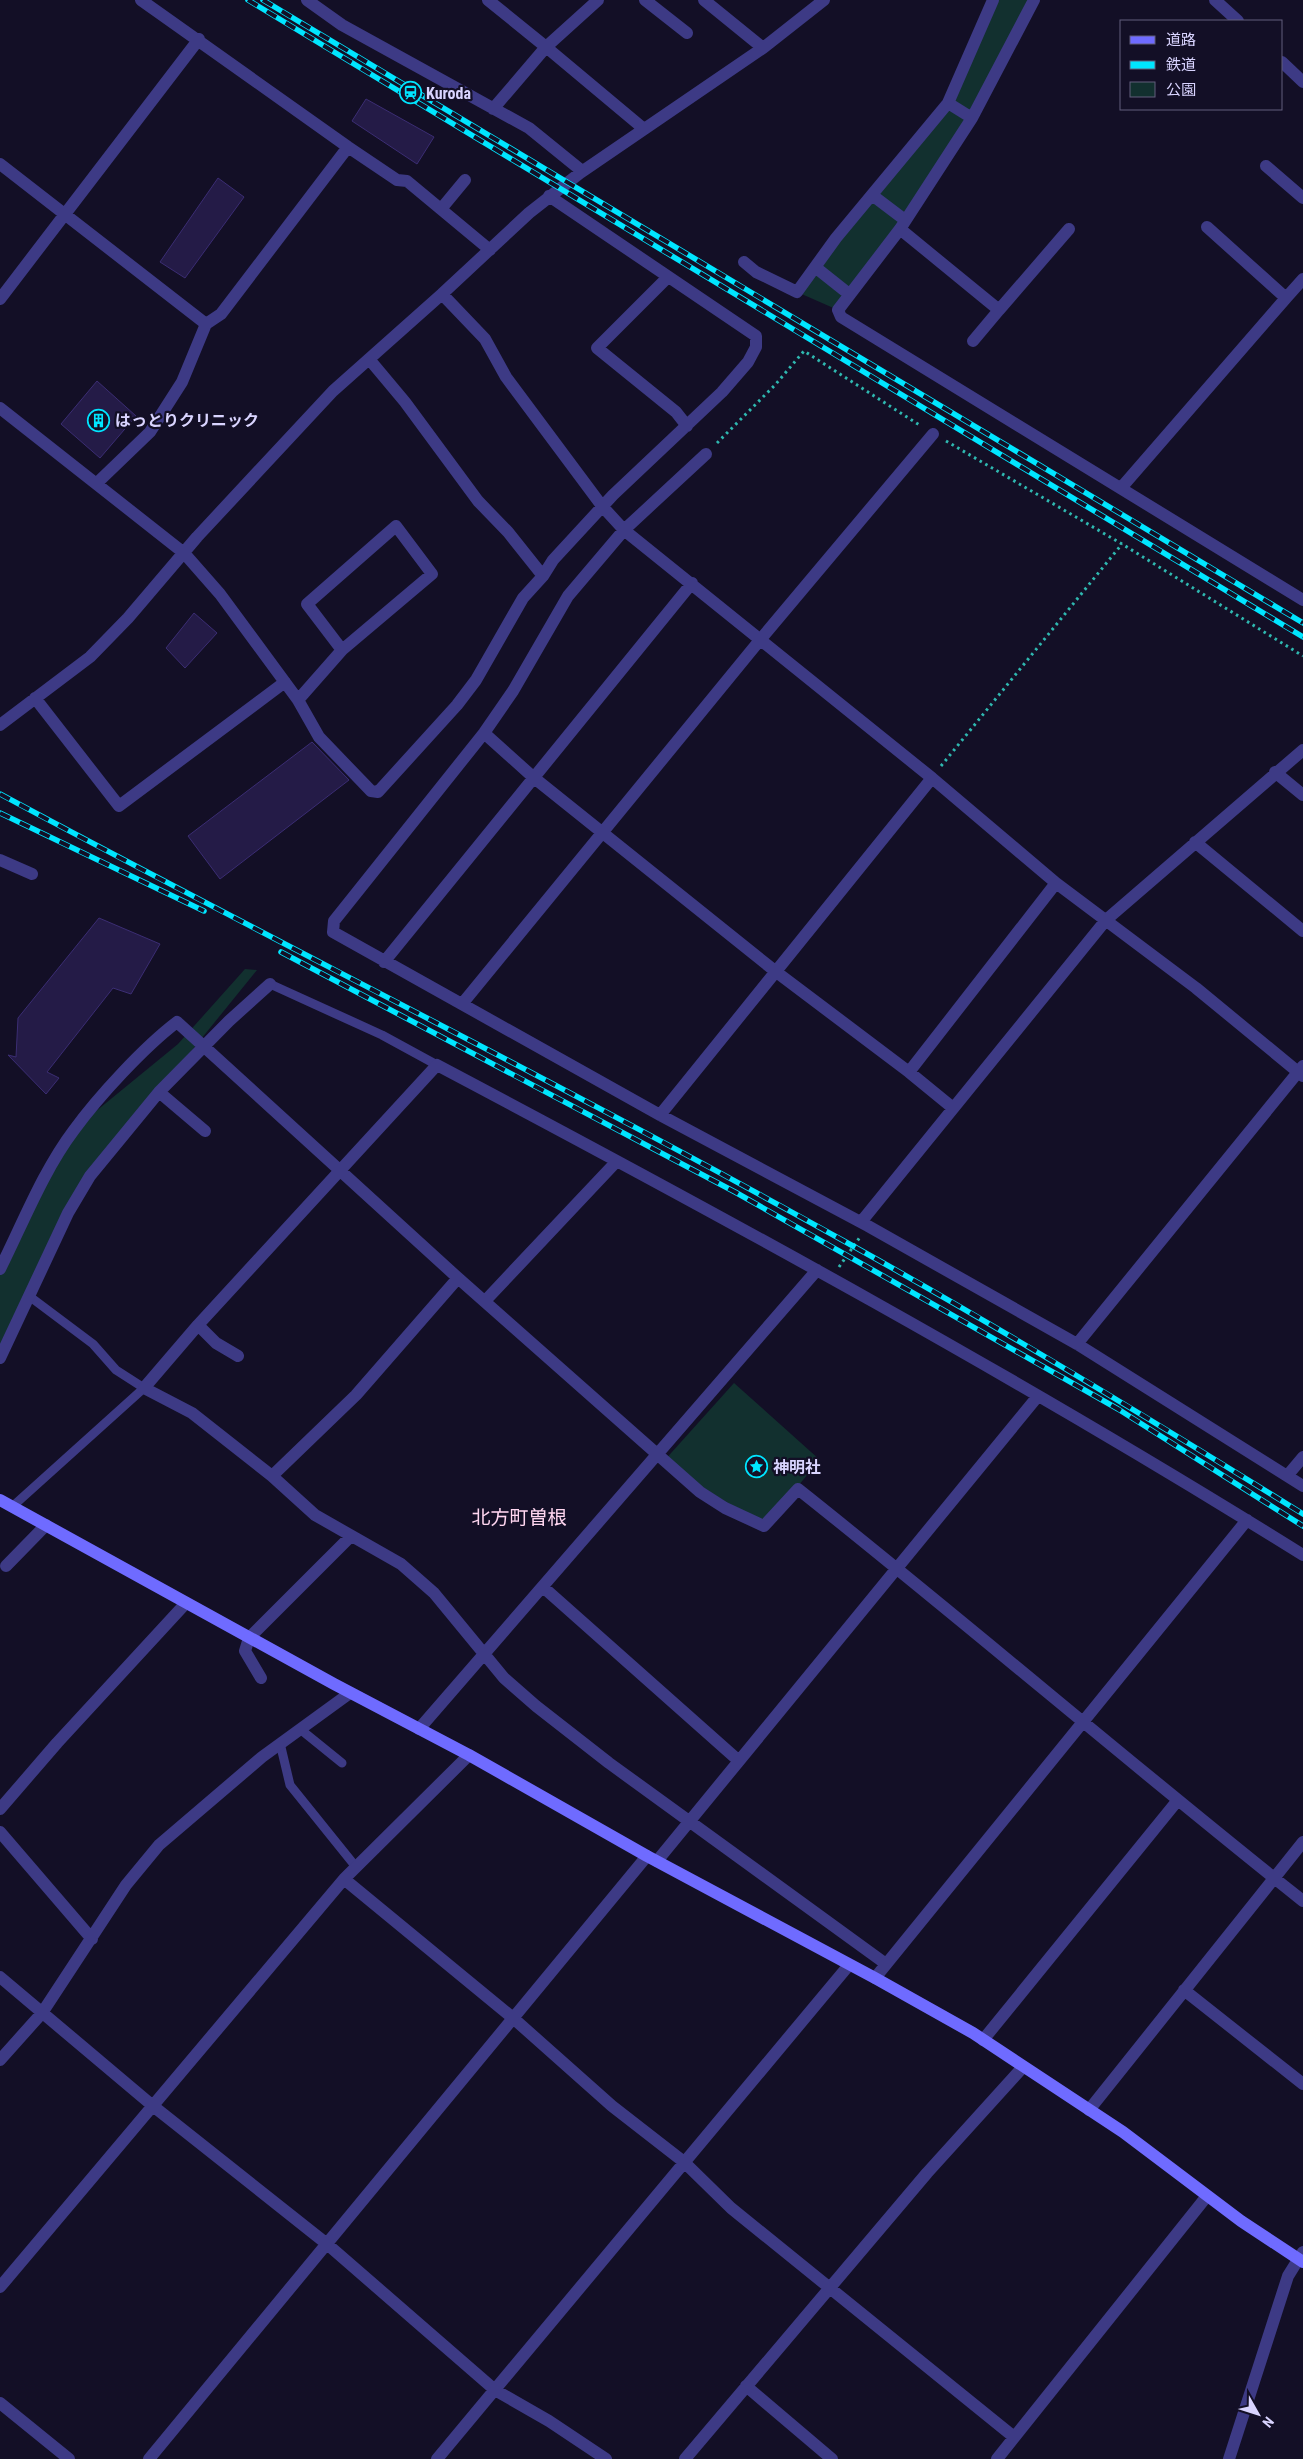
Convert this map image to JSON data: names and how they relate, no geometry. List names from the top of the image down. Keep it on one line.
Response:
{"districts":["北方町曽根"],"places":{"station":["Kuroda"],"building":["はっとりクリニック"],"place":["神明社"]},"legend":["道路","鉄道","公園"],"north":"bottom right"}
